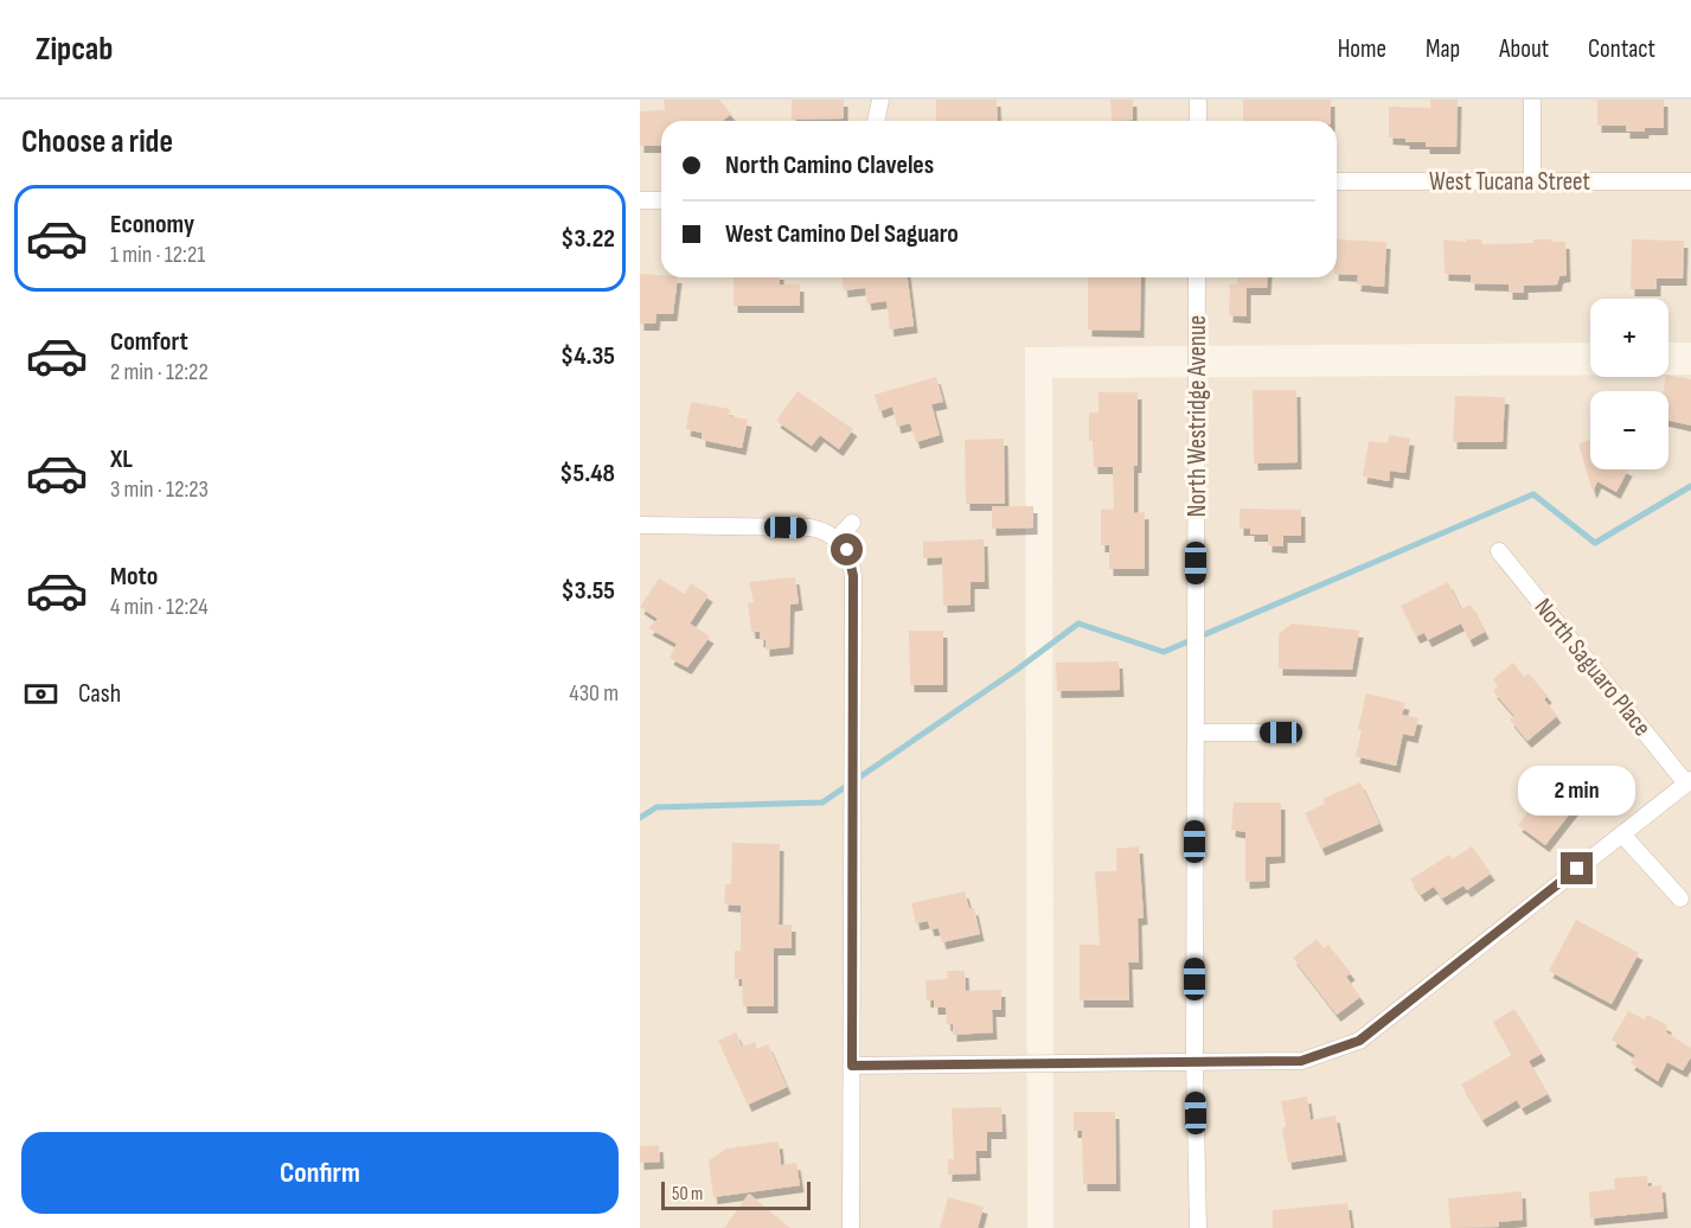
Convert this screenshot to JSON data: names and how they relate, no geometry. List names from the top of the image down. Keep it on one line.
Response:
{"streets":{"street":["West Tucana Street","North Westridge Avenue","North Saguaro Place"]},"scale_bar":"50 m","page":{"header":"Zipcab","nav":["Home","Map","About","Contact"],"heading":"Choose a ride","banner":["North Camino Claveles","West Camino Del Saguaro"],"list":[{"name":"Economy","note":"1 min · 12:21","value":"$3.22"},{"name":"Comfort","note":"2 min · 12:22","value":"$4.35"},{"name":"XL","note":"3 min · 12:23","value":"$5.48"},{"name":"Moto","note":"4 min · 12:24","value":"$3.55"}],"map_buttons":["+","−"],"pay":["Cash","430 m"],"bubble":"2 min","buttons":"Confirm","scale":"50 m"}}
